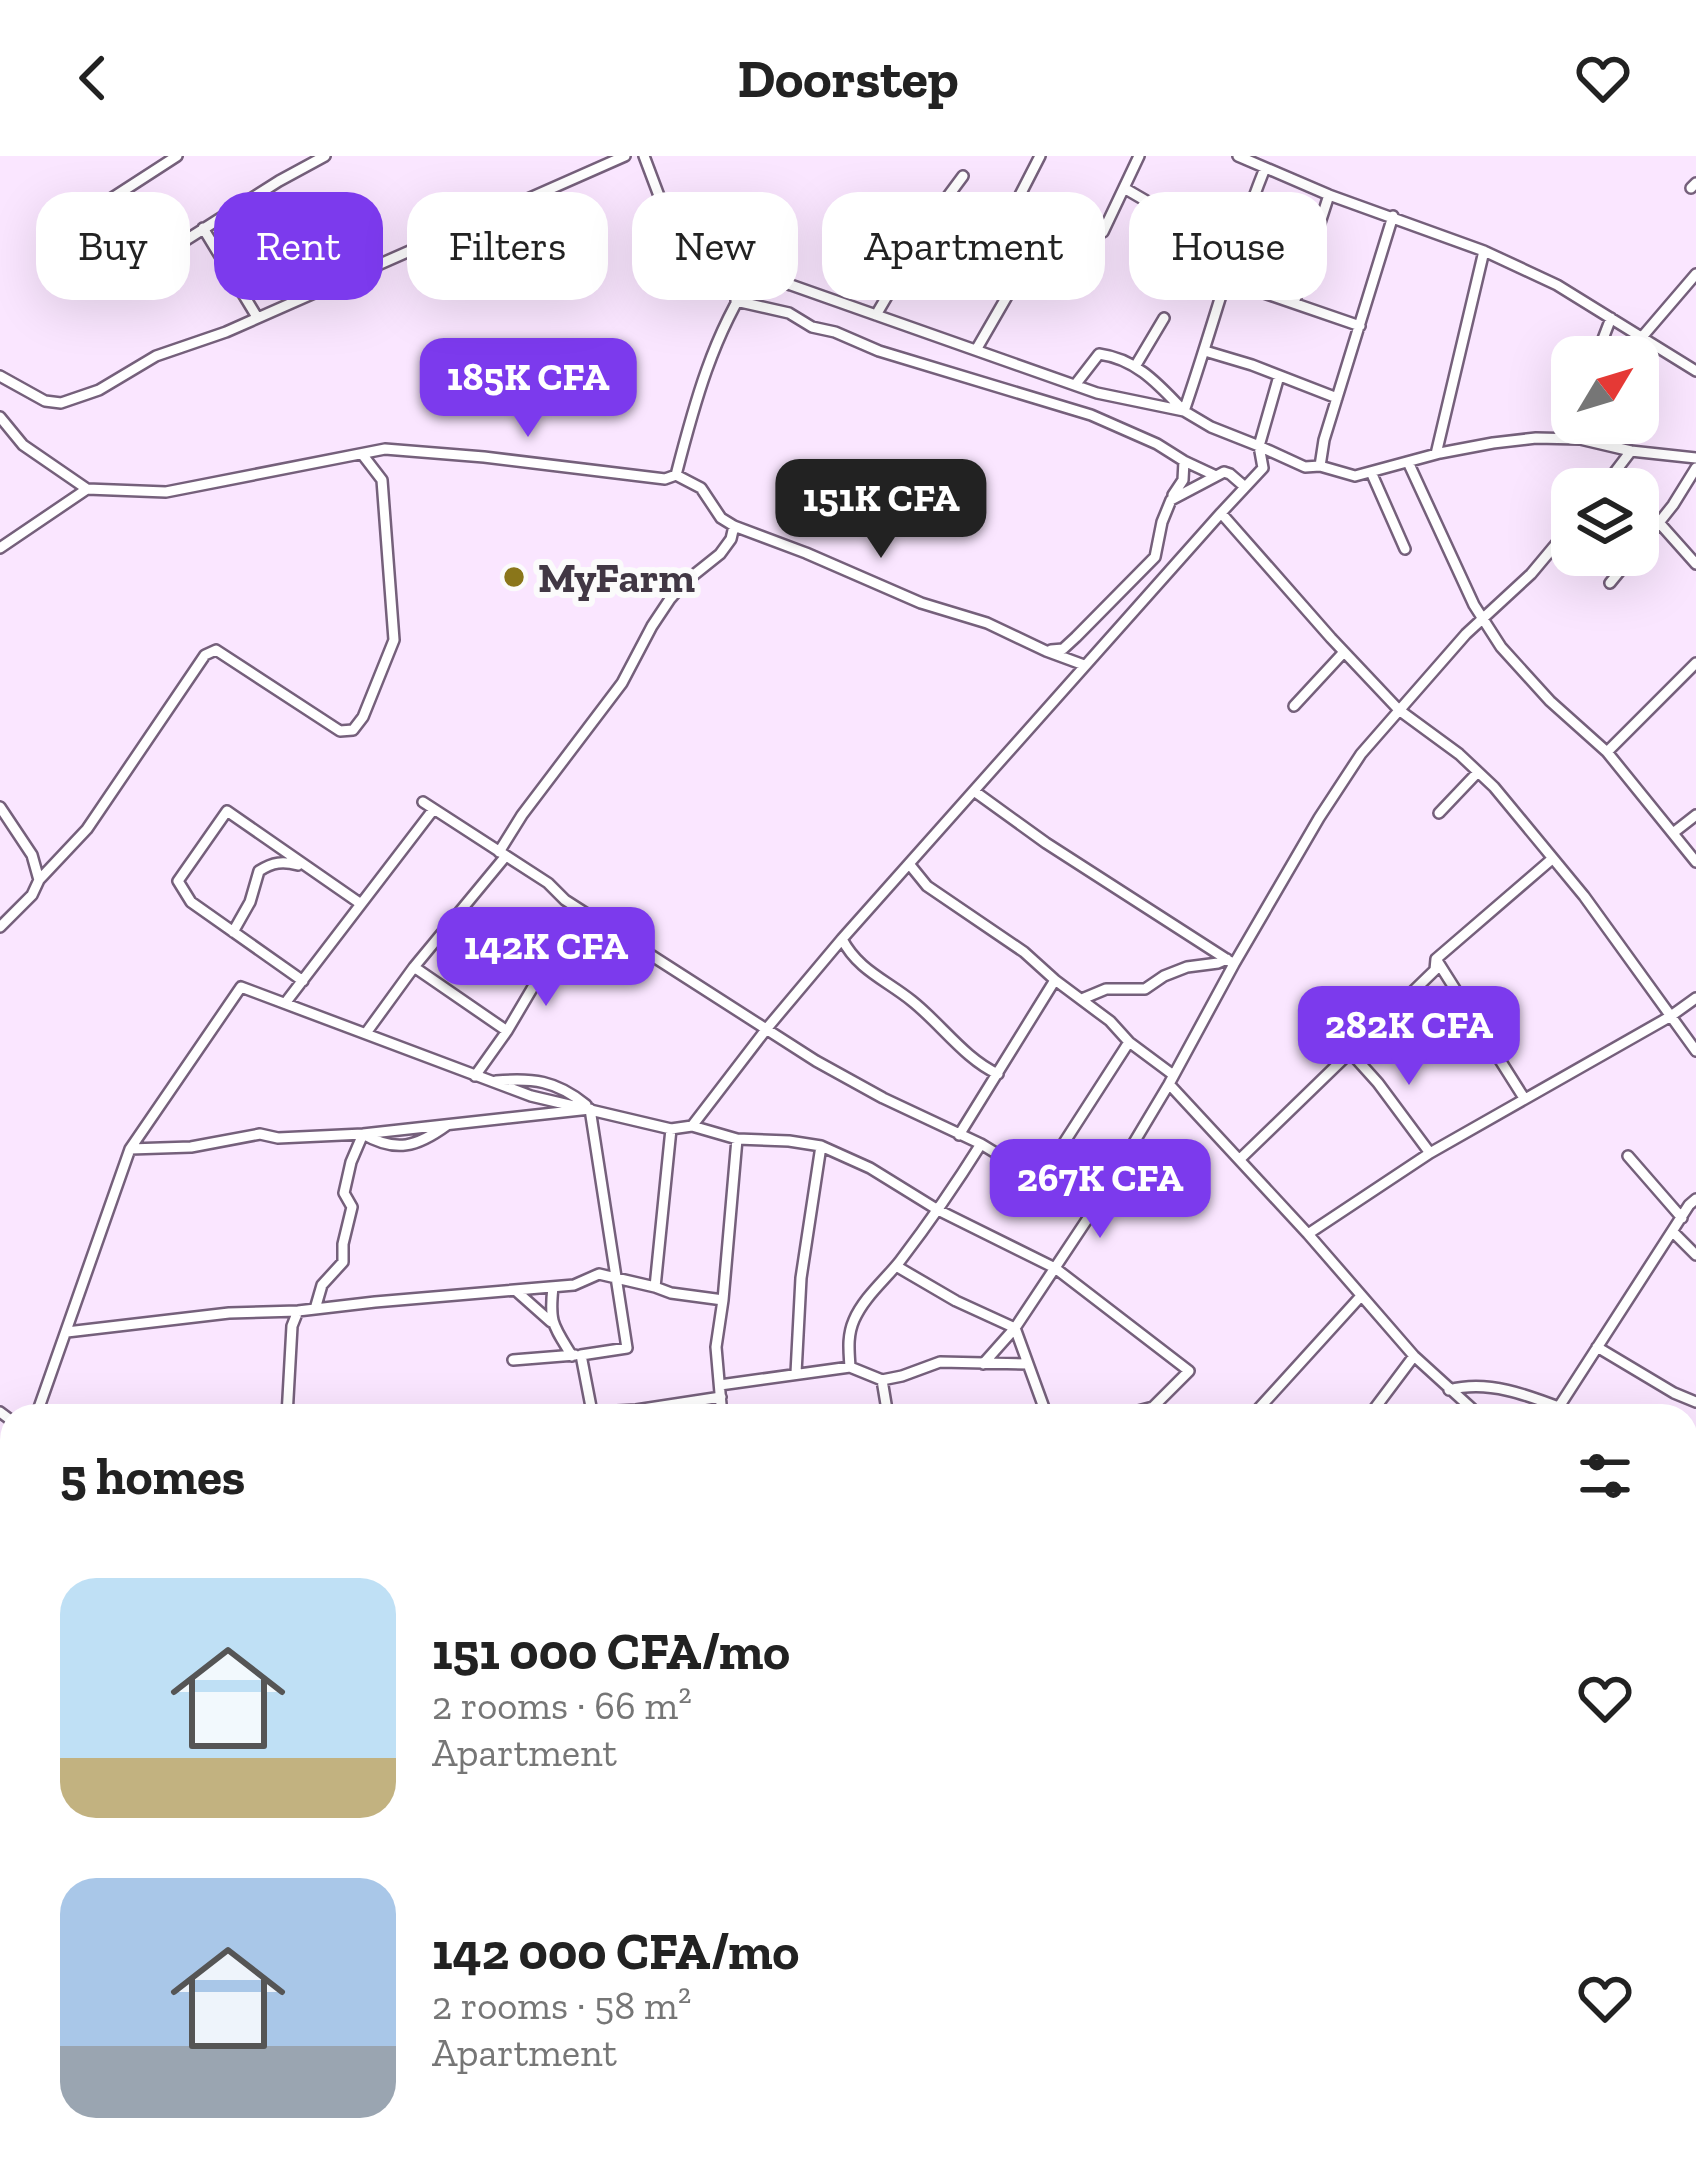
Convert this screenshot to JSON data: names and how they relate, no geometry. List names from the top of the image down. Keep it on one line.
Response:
{"places":["MyFarm"],"north":"top right","page":{"header":"Doorstep","chip":["Buy","Rent","Filters","New","Apartment","House"],"price":["185K CFA","151K CFA","142K CFA","282K CFA","267K CFA"],"heading":"5 homes","list":[{"name":"151 000 CFA/mo","note":"2 rooms · 66 m² · Apartment"},{"name":"142 000 CFA/mo","note":"2 rooms · 58 m² · Apartment"}]}}
